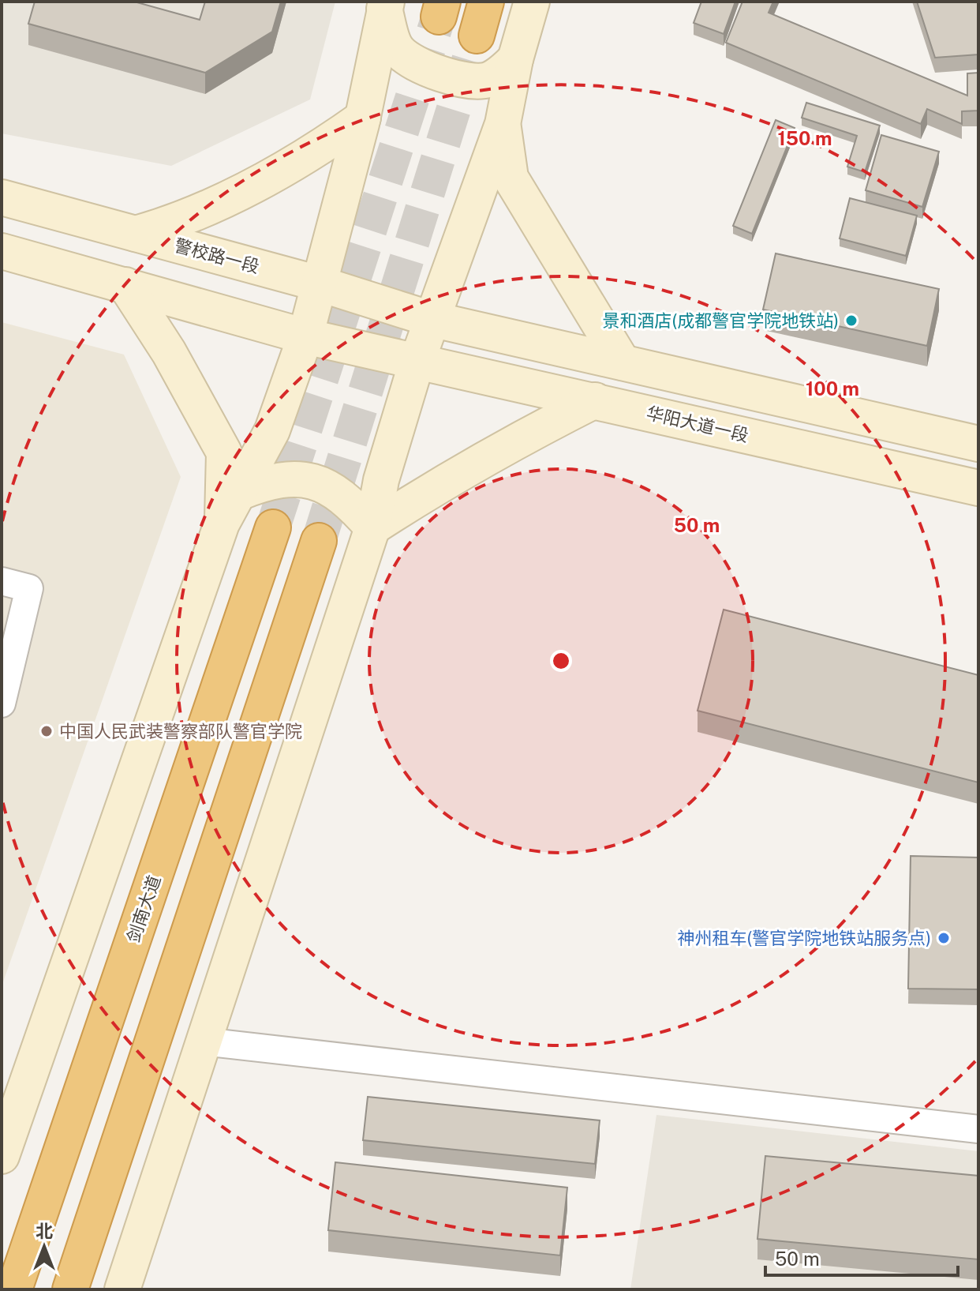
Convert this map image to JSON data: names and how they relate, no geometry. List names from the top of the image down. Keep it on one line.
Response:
{"streets":{"highway":["剑南大道"],"main road":["警校路一段","华阳大道一段"]},"places":["景和酒店(成都警官学院地铁站)","中国人民武装警察部队警官学院","神州租车(警官学院地铁站服务点)"],"scale_bar":"50 m","north":"top","rings":["150 m","100 m","50 m"]}
